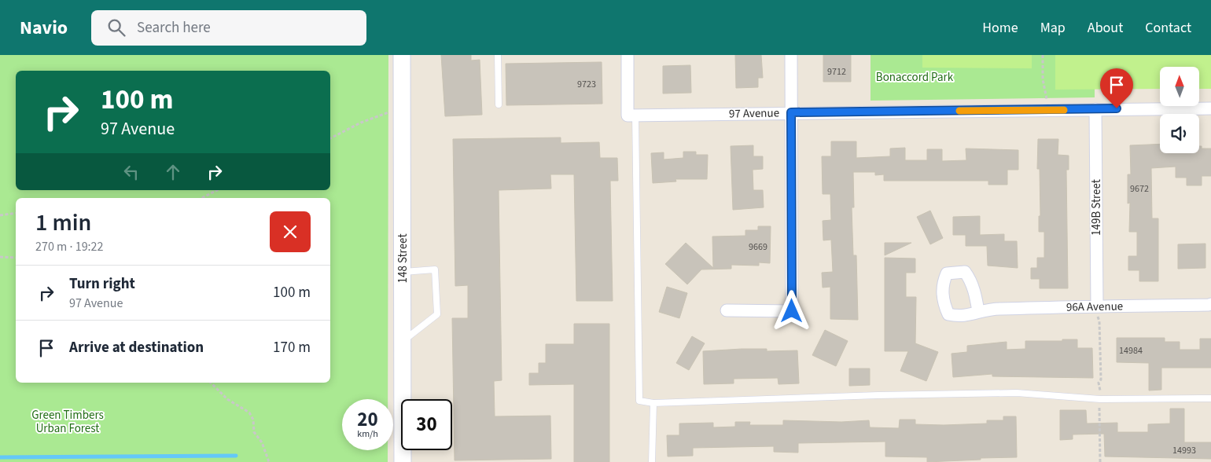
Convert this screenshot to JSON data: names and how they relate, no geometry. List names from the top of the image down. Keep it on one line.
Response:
{"streets":{"main road":["148 Street"],"street":["97 Avenue","149B Street","96A Avenue"]},"crossings":[["97 Avenue","149B Street"],["149B Street","96A Avenue"]],"parks":["Bonaccord Park","Green Timbers Urban Forest"],"house_numbers":["9712","9723","9672","9669","14984","14993"],"north":"top","page":{"header":"Navio","search":"Search here","nav":["Home","Map","About","Contact"],"turn":["100 m","97 Avenue"],"heading":["1 min","270 m · 19:22"],"list":[{"name":"Turn right","note":"97 Avenue","value":"100 m"},{"name":"Arrive at destination","value":"170 m"}],"speed":"20 km/h","limit":"30"}}
